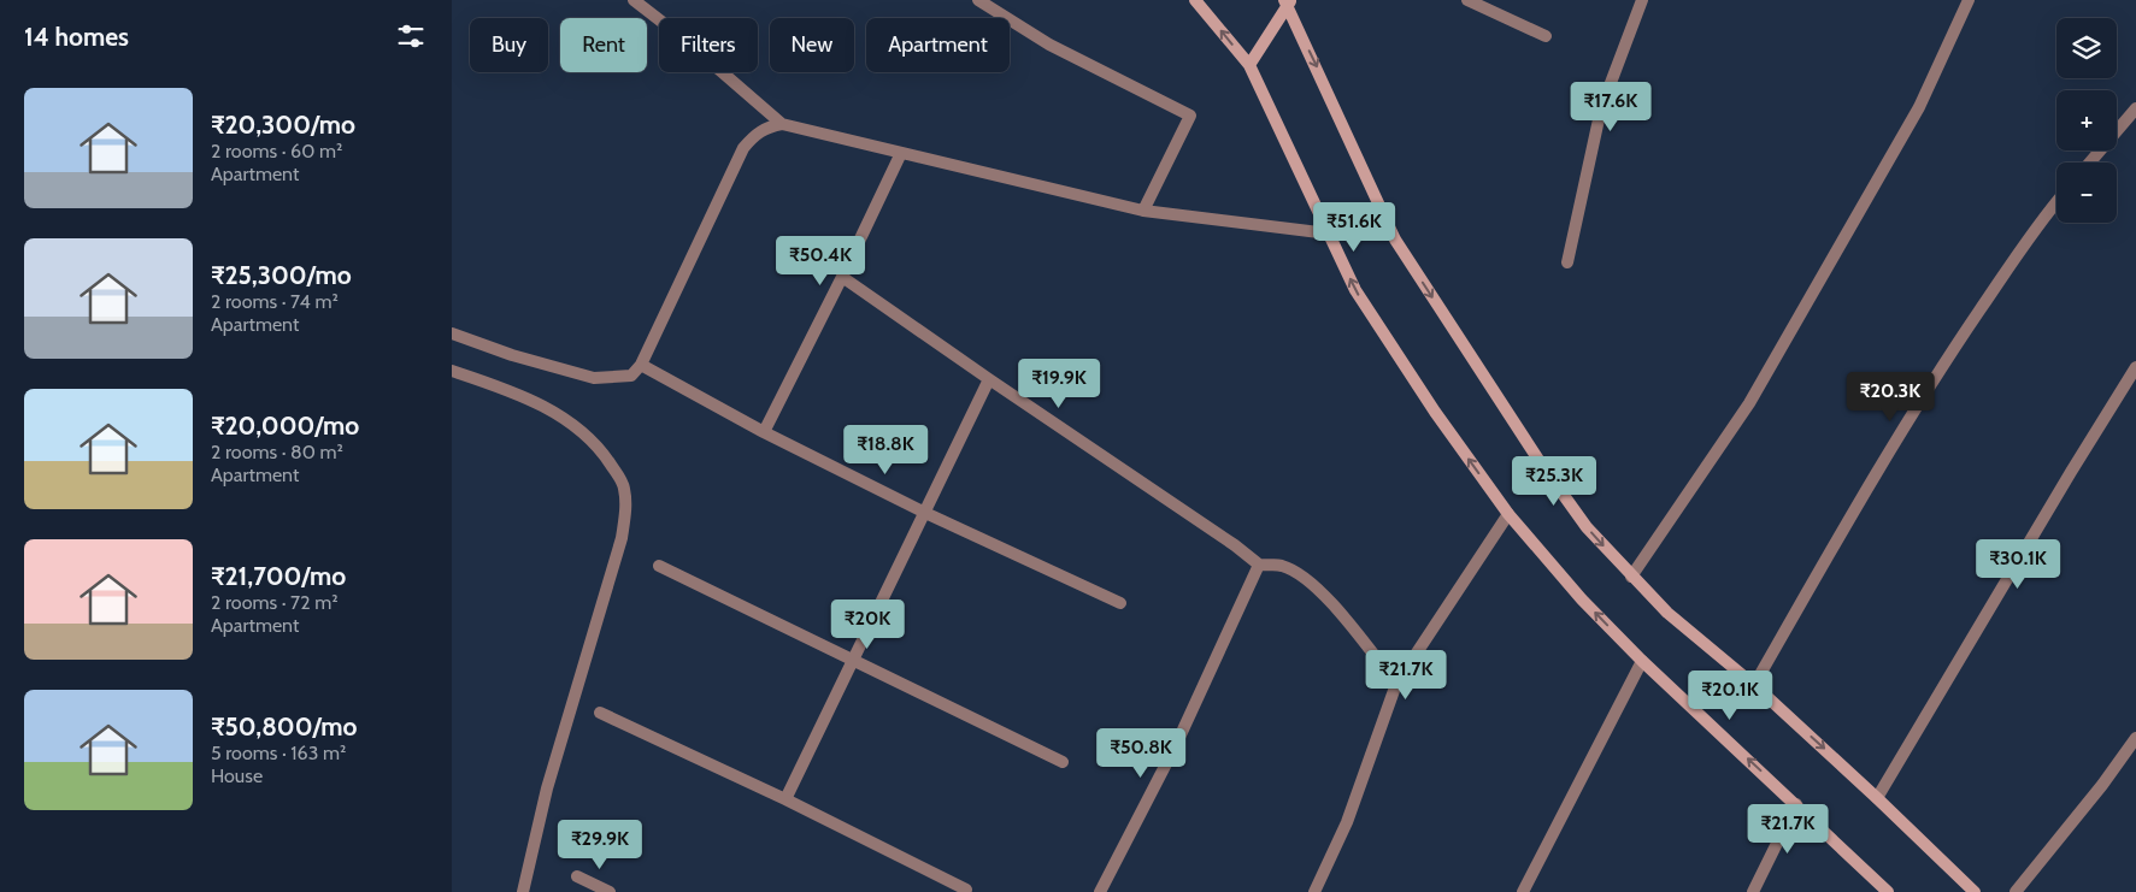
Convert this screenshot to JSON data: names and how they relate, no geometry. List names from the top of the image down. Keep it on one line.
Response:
{"page":{"heading":"14 homes","map_buttons":["+","−"],"chip":["Buy","Rent","Filters","New","Apartment"],"list":[{"name":"₹20,300/mo","note":"2 rooms · 60 m² · Apartment"},{"name":"₹25,300/mo","note":"2 rooms · 74 m² · Apartment"},{"name":"₹20,000/mo","note":"2 rooms · 80 m² · Apartment"},{"name":"₹21,700/mo","note":"2 rooms · 72 m² · Apartment"},{"name":"₹50,800/mo","note":"5 rooms · 163 m² · House"}],"price":["₹17.6K","₹51.6K","₹50.4K","₹19.9K","₹20.3K","₹18.8K","₹25.3K","₹30.1K","₹20K","₹21.7K","₹20.1K","₹50.8K","₹21.7K","₹29.9K"]}}
